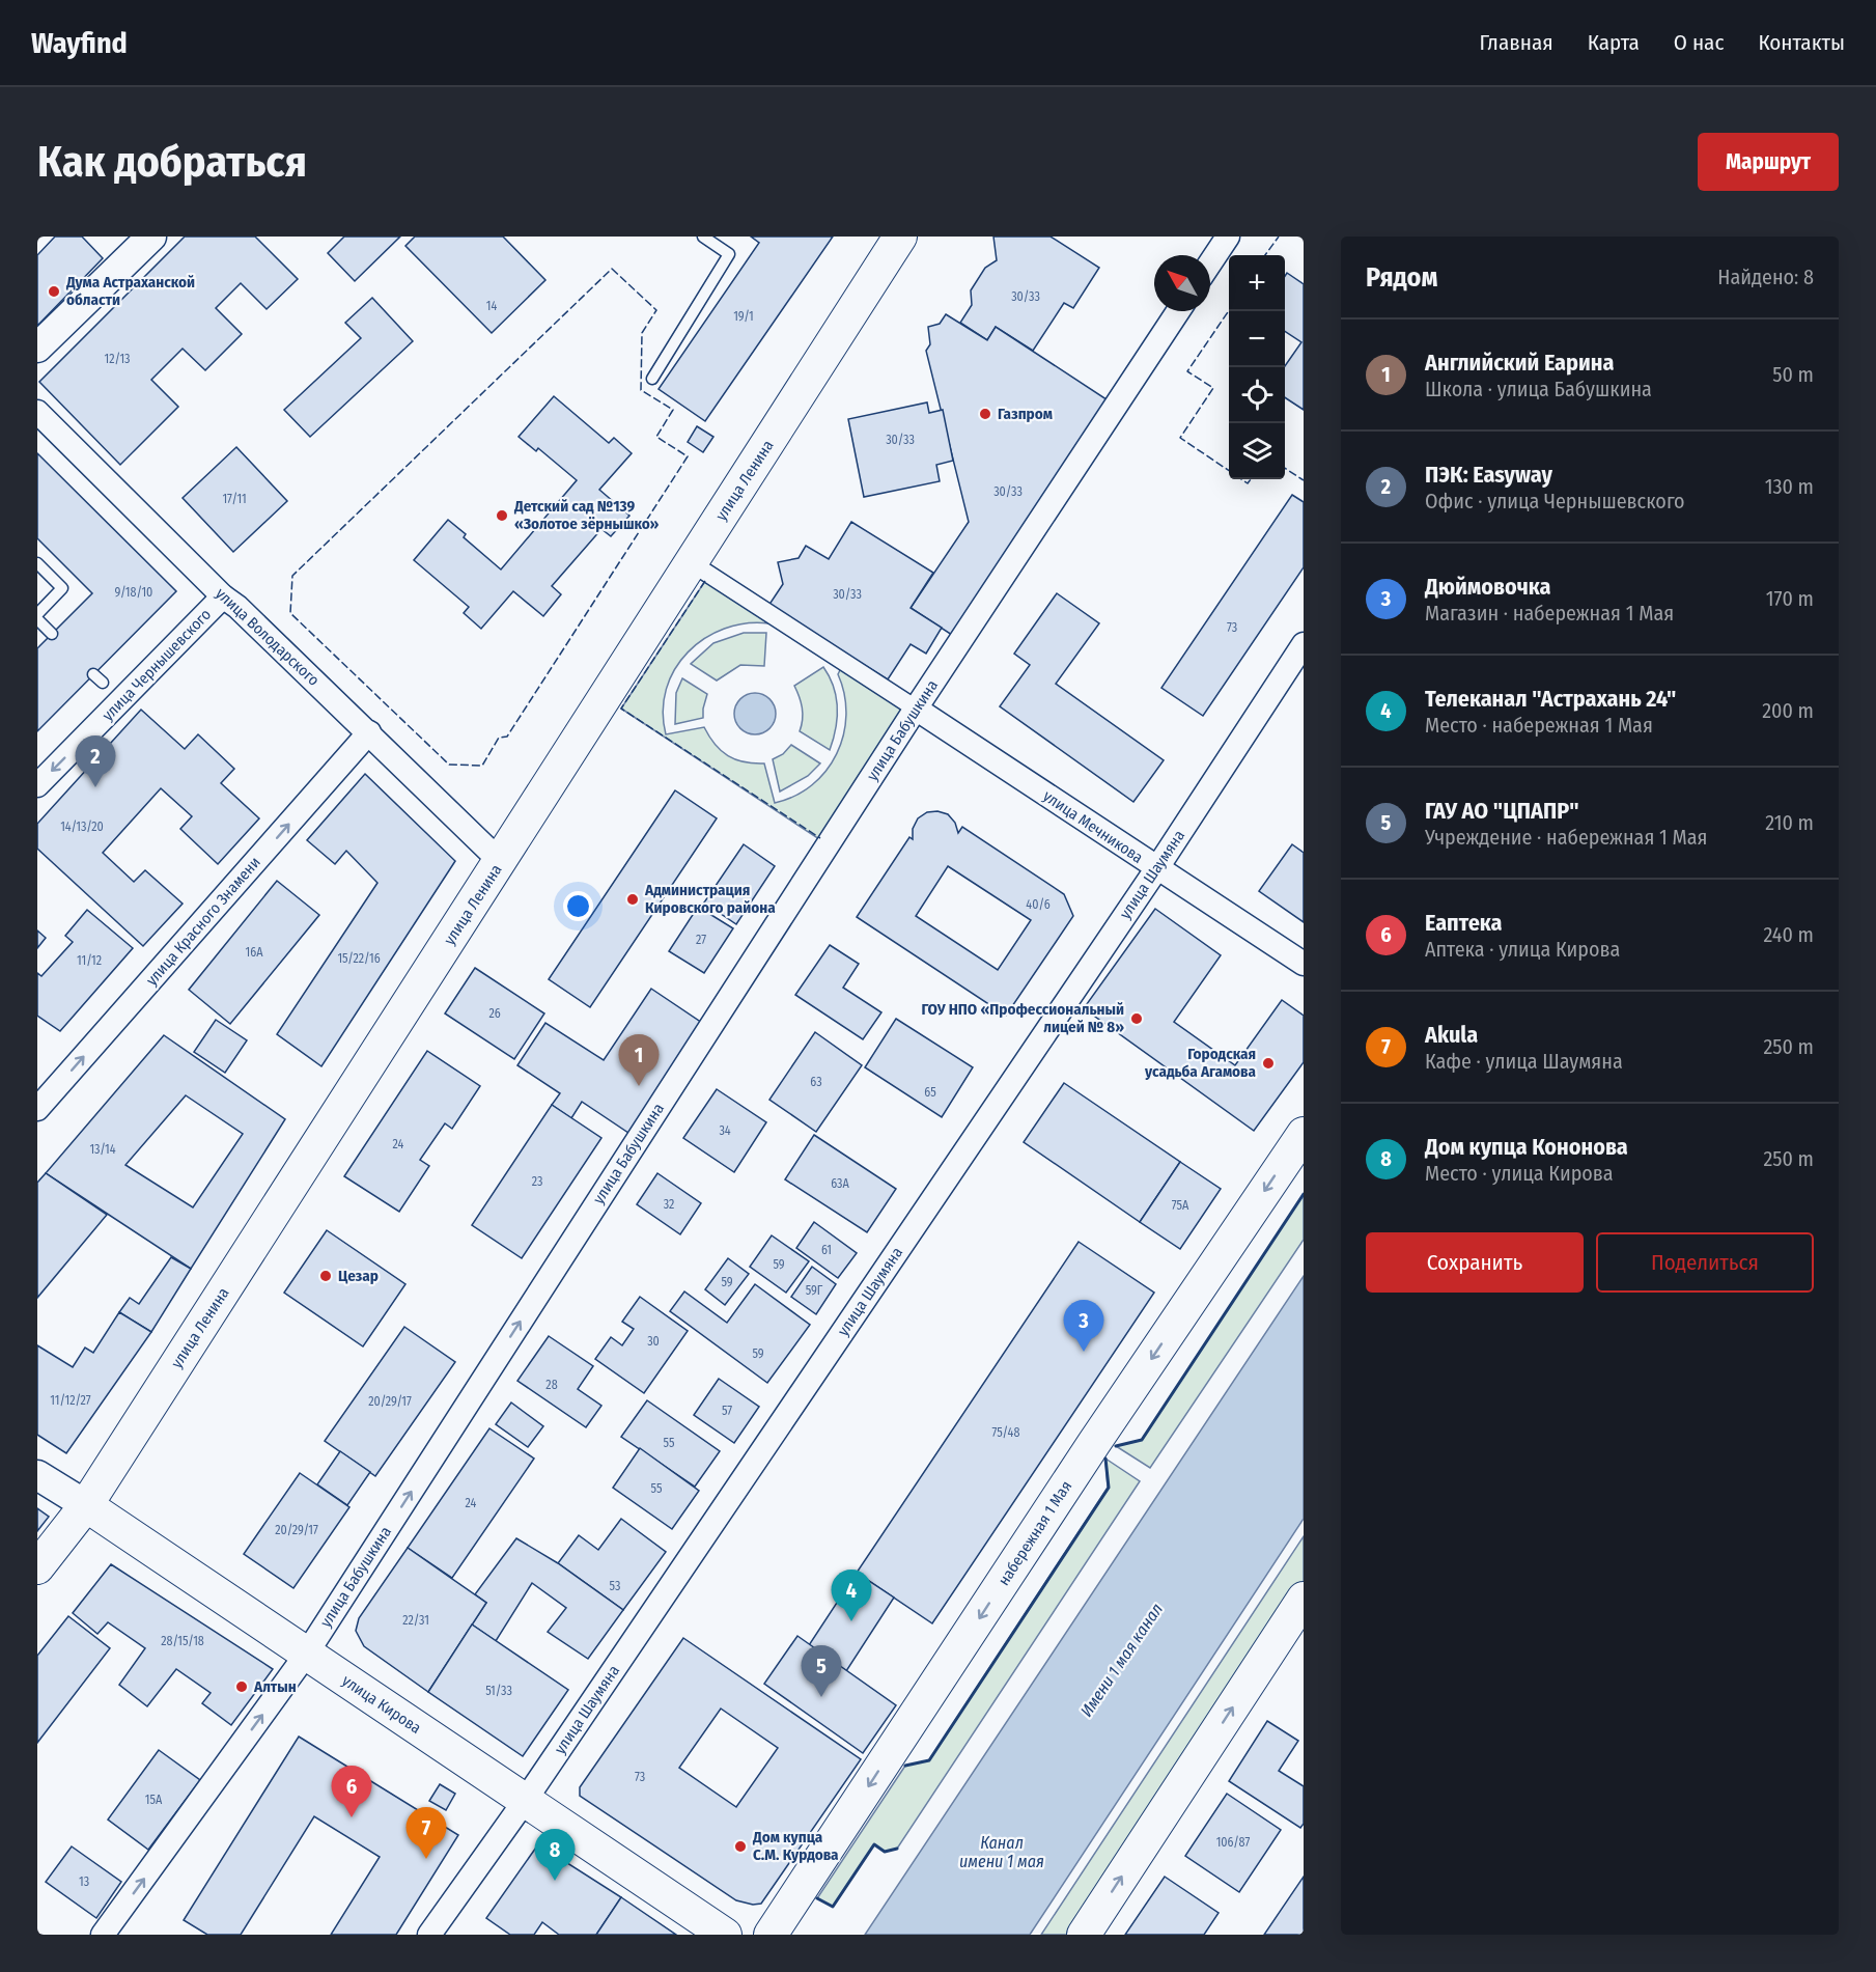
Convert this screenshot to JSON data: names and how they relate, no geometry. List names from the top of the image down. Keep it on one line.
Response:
{"streets":{"main road":["улица Ленина","набережная 1 Мая","улица Кирова"],"street":["улица Володарского","улица Чернышевского","улица Бабушкина","улица Мечникова","улица Шаумяна","улица Красного Знамени"]},"crossings":[["улица Ленина","улица Володарского"],["улица Ленина","улица Кирова"],["улица Володарского","улица Чернышевского"],["улица Володарского","улица Красного Знамени"],["улица Бабушкина","улица Мечникова"],["улица Бабушкина","улица Кирова"],["улица Мечникова","улица Шаумяна"],["улица Шаумяна","улица Кирова"]],"one_way":["улица Чернышевского","улица Бабушкина","улица Красного Знамени"],"water":["Имени 1 мая канал","Канал имени 1 мая"],"places":["Дума Астраханской области","Газпром","Детский сад №139 «Золотое зёрнышко»","Администрация Кировского района","ГОУ НПО «Профессиональный лицей № 8»","Городская усадьба Агамова","Цезар","Алтын","Дом купца С.М. Курдова"],"house_numbers":["30/33","14","19/1","12/13","30/33","30/33","17/11","9/18/10","30/33","73","14/13/20","40/6","27","16А","15/22/16","11/12","26","63","65","34","24","13/14","23","63А","32","75А","61","59","59","59Г","30","59","28","11/12/27","20/29/17","57","75/48","55","55","24","20/29/17","53","22/31","28/15/18","51/33","73","15А","106/87","13"],"north":"top left","page":{"header":"Wayfind","nav":["Главная","Карта","О нас","Контакты"],"buttons":["Маршрут",["Сохранить","Поделиться"]],"title":"Как добраться","heading":["Рядом","Найдено: 8"],"map_buttons":["+","−"],"list":[{"mark":"1","name":"Английский Еарина","note":"Школа · улица Бабушкина","value":"50 m"},{"mark":"2","name":"ПЭК: Easyway","note":"Офис · улица Чернышевского","value":"130 m"},{"mark":"3","name":"Дюймовочка","note":"Магазин · набережная 1 Мая","value":"170 m"},{"mark":"4","name":"Телеканал \"Астрахань 24\"","note":"Место · набережная 1 Мая","value":"200 m"},{"mark":"5","name":"ГАУ АО \"ЦПАПР\"","note":"Учреждение · набережная 1 Мая","value":"210 m"},{"mark":"6","name":"Еаптека","note":"Аптека · улица Кирова","value":"240 m"},{"mark":"7","name":"Akula","note":"Кафе · улица Шаумяна","value":"250 m"},{"mark":"8","name":"Дом купца Кононова","note":"Место · улица Кирова","value":"250 m"}],"pins":["2","1","3","4","5","6","7","8"]}}
